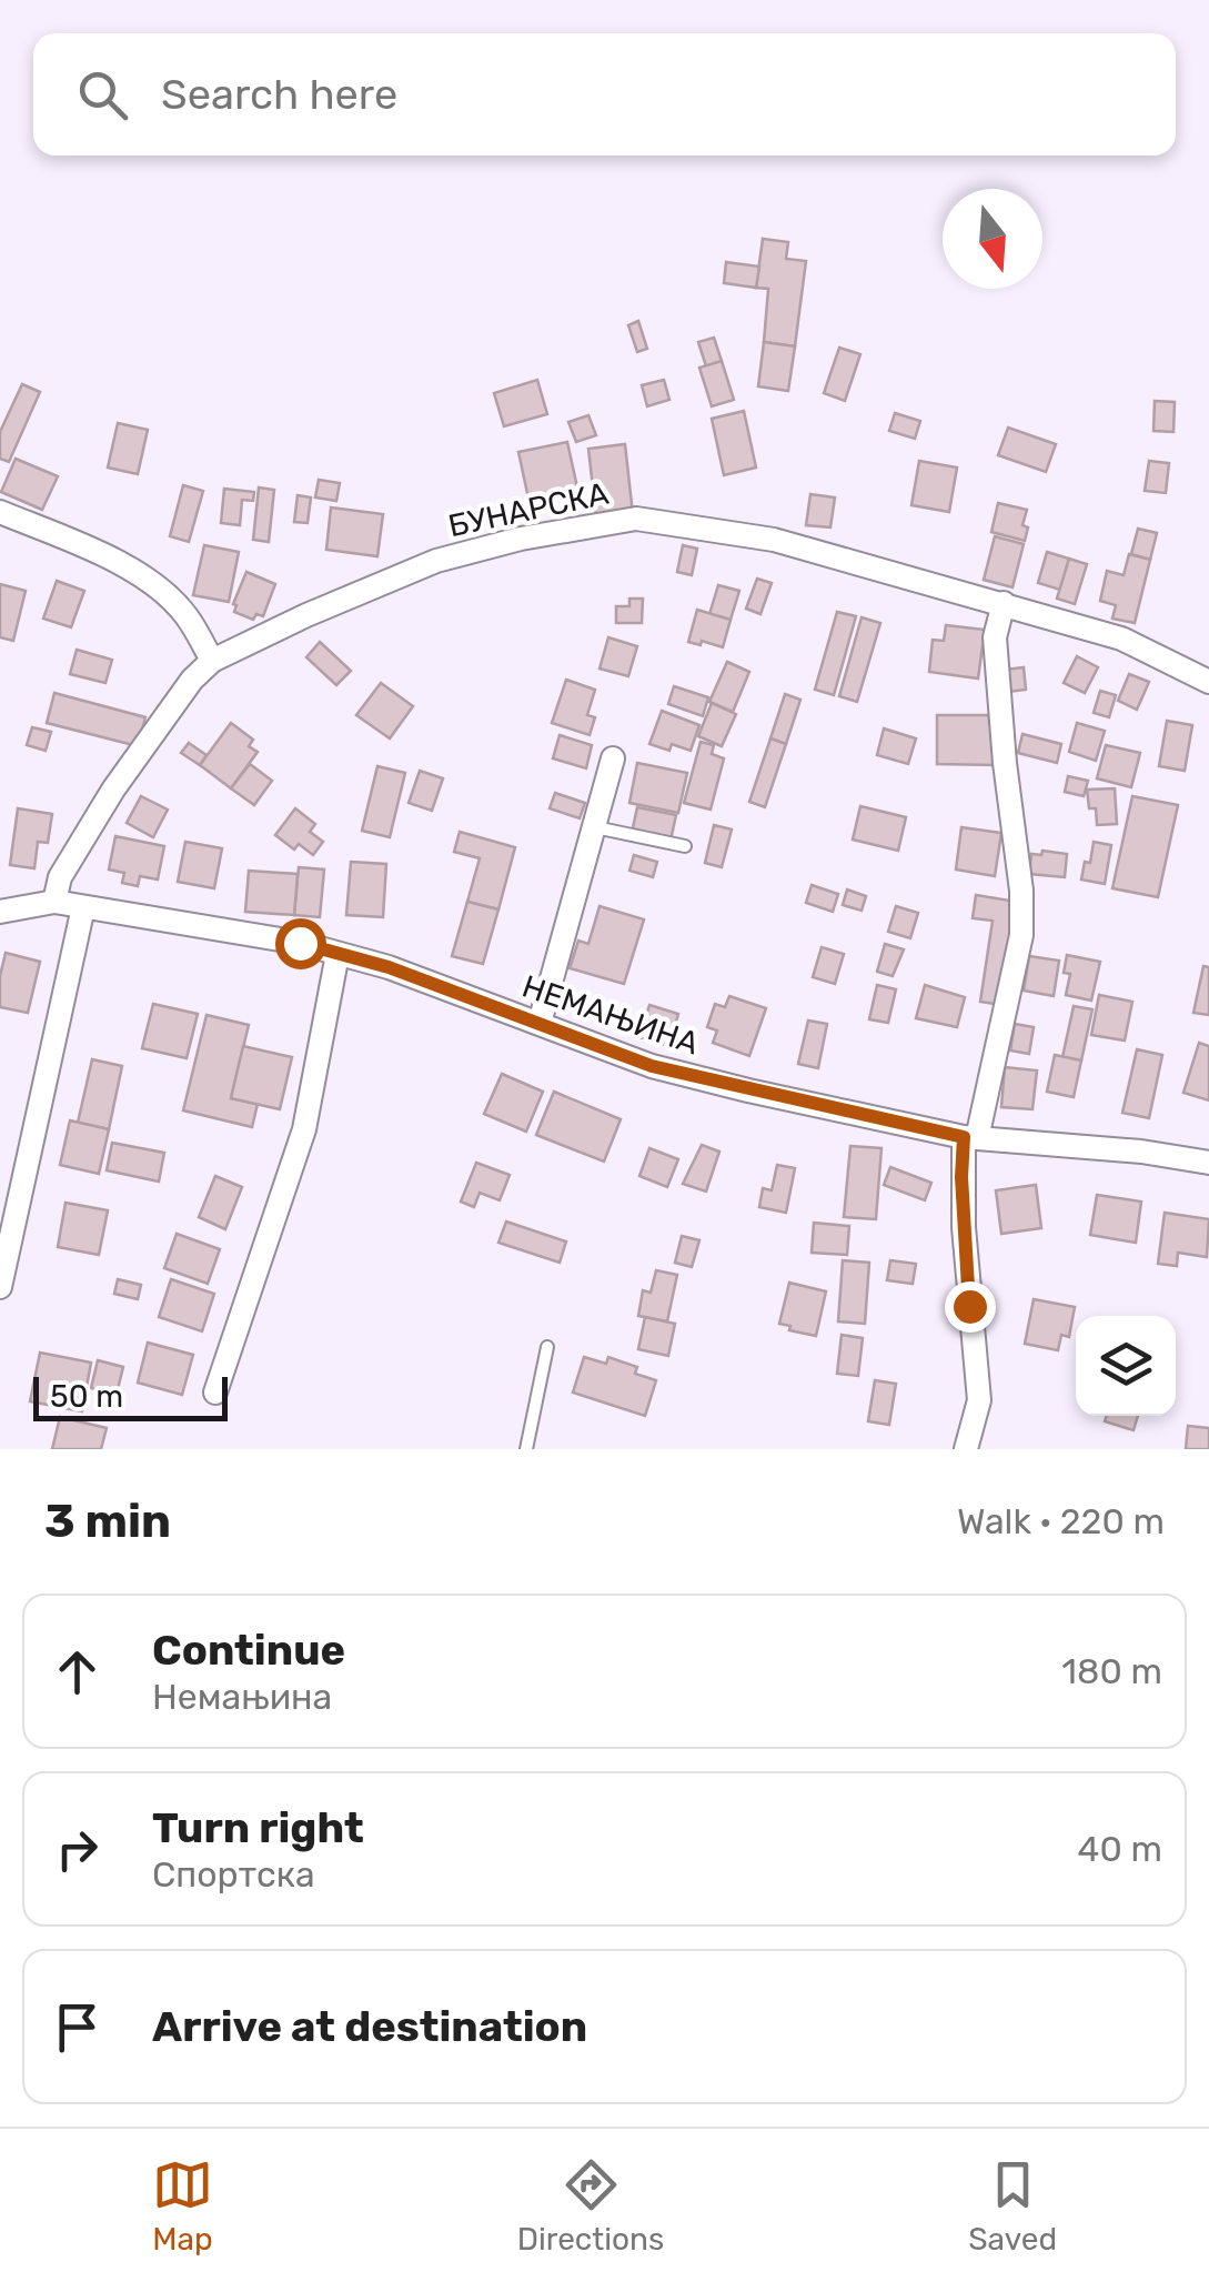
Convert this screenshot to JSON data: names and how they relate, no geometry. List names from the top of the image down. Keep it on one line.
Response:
{"streets":{"street":["БУНАРСКА","НЕМАЊИНА"]},"crossings":[["БУНАРСКА","НЕМАЊИНА"]],"scale_bar":"50 m","north":"bottom","page":{"search":"Search here","scale":"50 m","heading":["3 min","Walk · 220 m"],"list":[["Continue","Немањина","180 m"],["Turn right","Спортска","40 m"],"Arrive at destination"],"nav":["Map","Directions","Saved"]}}
